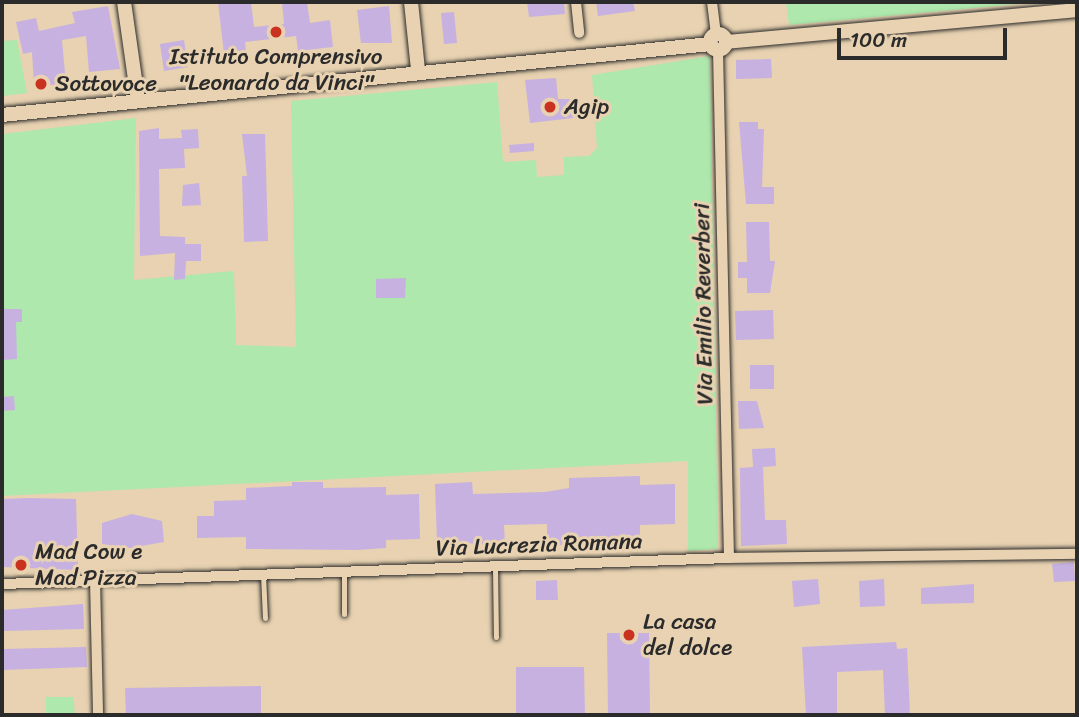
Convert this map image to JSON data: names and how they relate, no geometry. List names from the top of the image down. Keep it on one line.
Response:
{"streets":{"street":["Via Emilio Reverberi","Via Lucrezia Romana"]},"crossings":[["Via Emilio Reverberi","Via Lucrezia Romana"]],"places":["Istituto Comprensivo \"Leonardo da Vinci\"","Sottovoce","Agip","Mad Cow e Mad Pizza","La casa del dolce"],"scale_bar":"100 m"}
